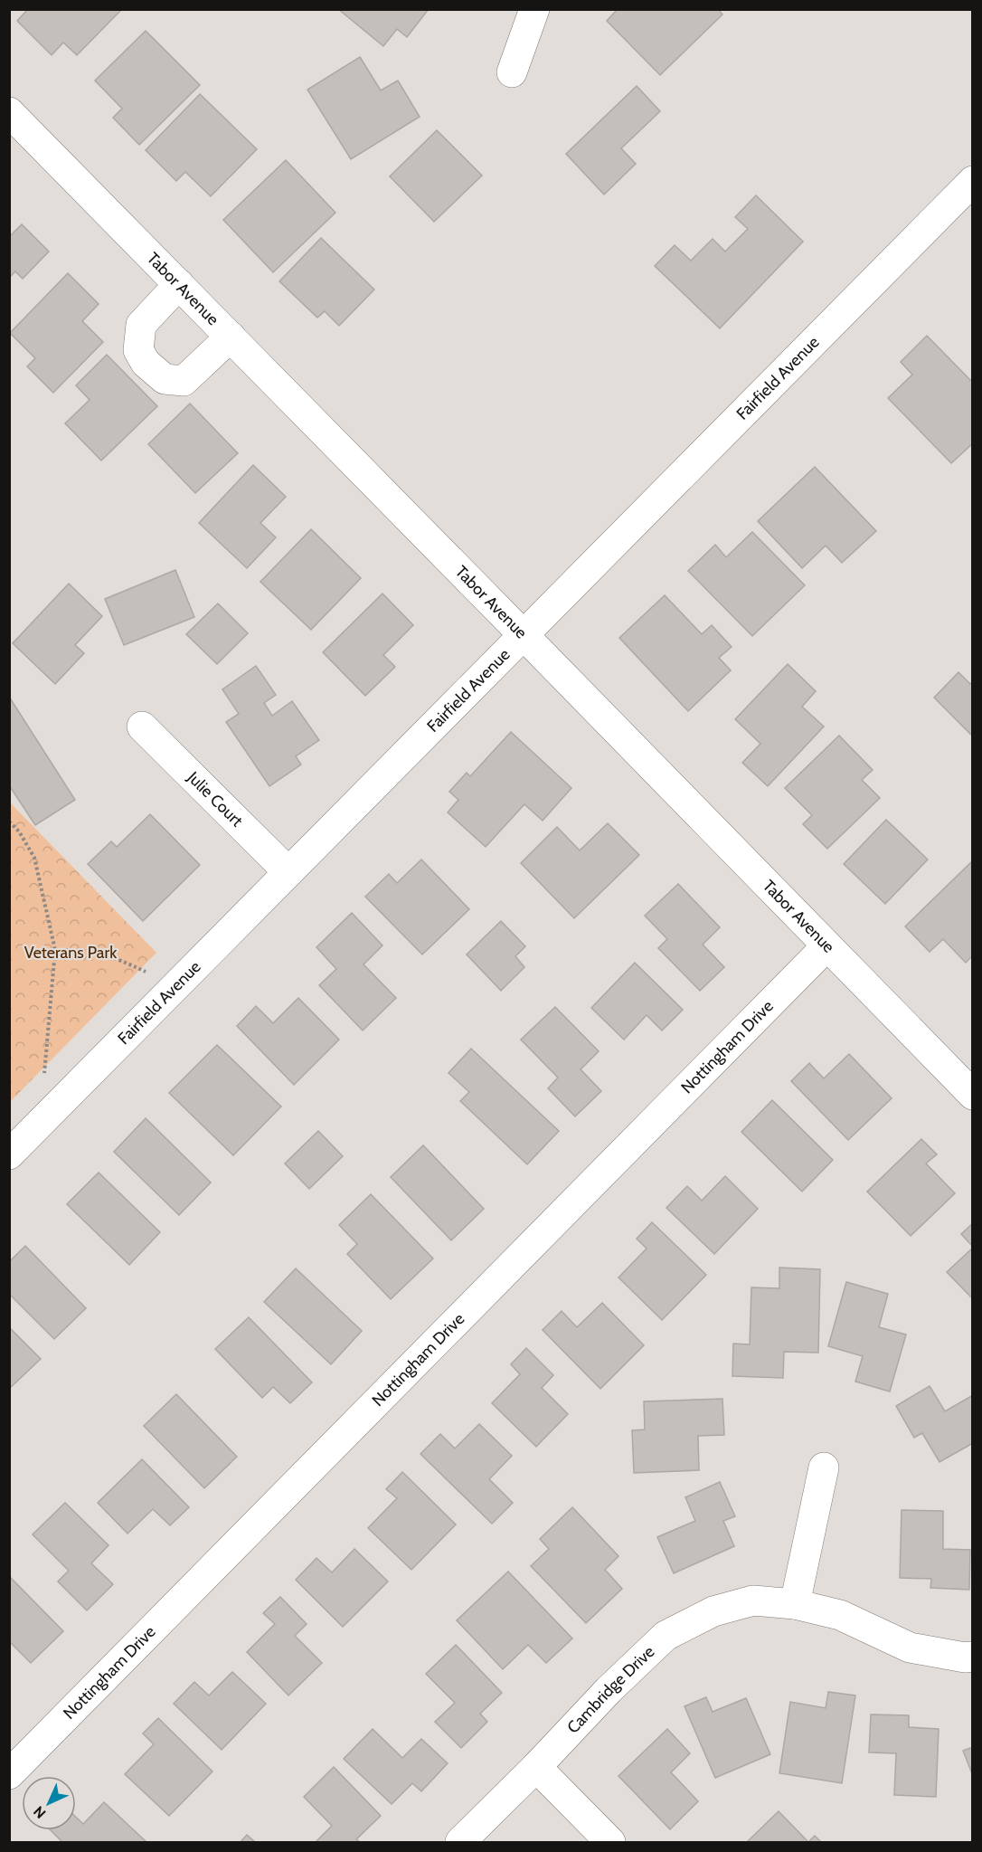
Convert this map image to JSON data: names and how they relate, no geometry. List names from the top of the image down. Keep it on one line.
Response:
{"streets":{"street":["Tabor Avenue","Fairfield Avenue","Julie Court","Nottingham Drive","Cambridge Drive"]},"crossings":[["Tabor Avenue","Fairfield Avenue"],["Tabor Avenue","Nottingham Drive"],["Fairfield Avenue","Julie Court"]],"parks":["Veterans Park"],"north":"bottom left"}
